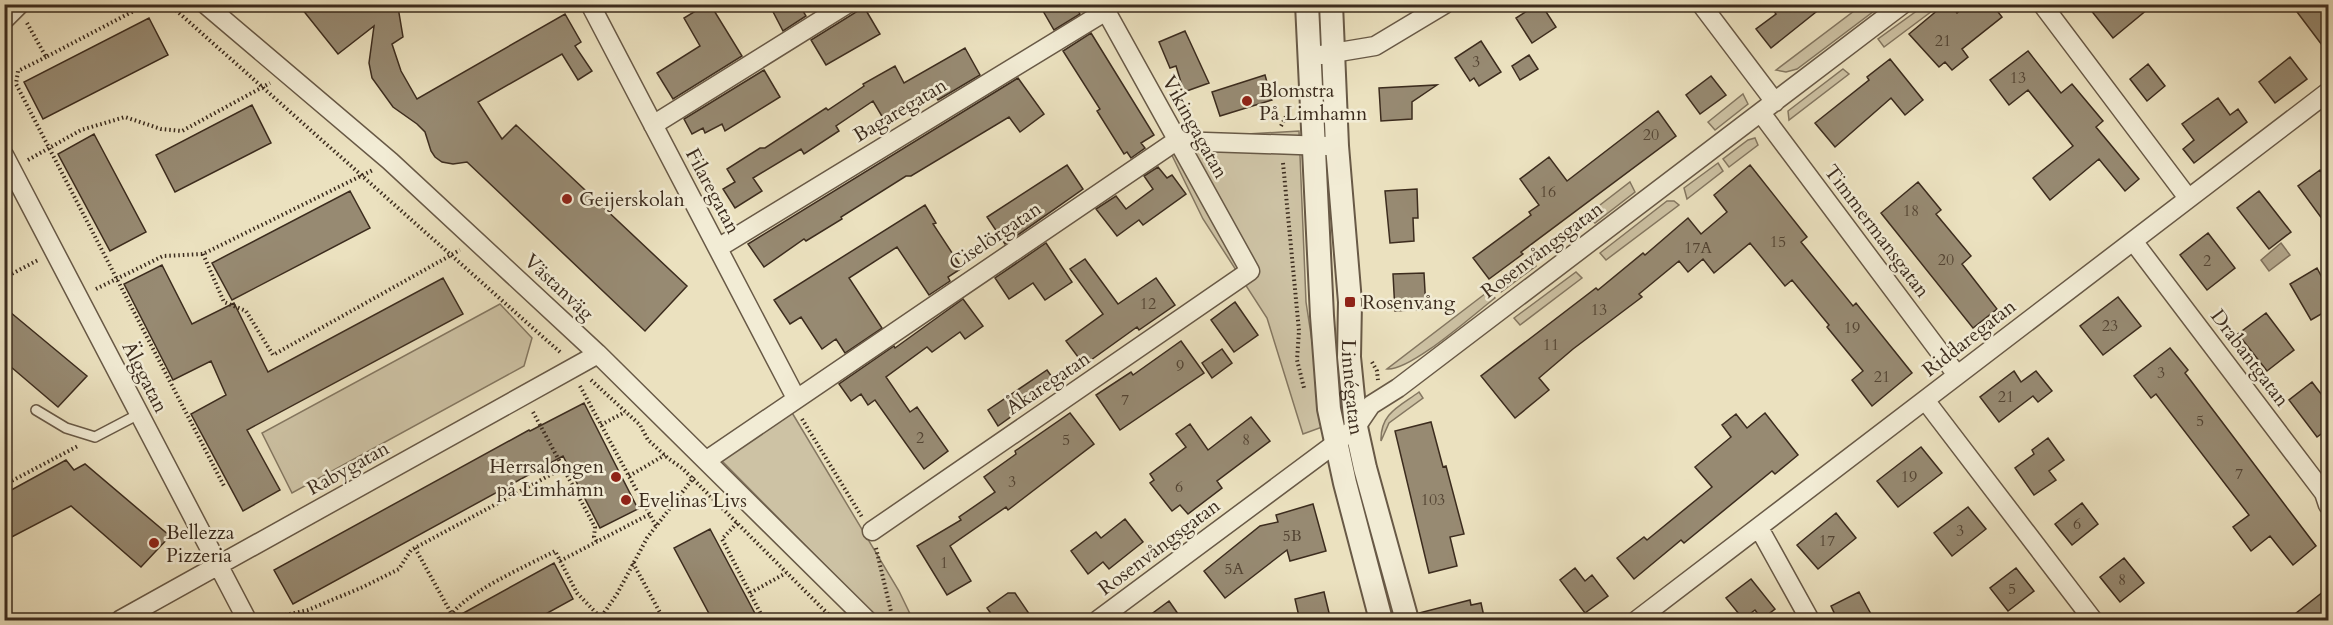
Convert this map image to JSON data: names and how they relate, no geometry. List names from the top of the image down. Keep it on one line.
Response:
{"streets":{"street":["Bagaregatan","Vikingagatan","Filaregatan","Timmermansgatan","Ciselörgatan","Rosenvångsgatan","Västanväg","Riddaregatan","Drabantgatan","Älggatan","Åkaregatan","Linnégatan","Rabygatan"]},"crossings":[["Bagaregatan","Vikingagatan"],["Bagaregatan","Filaregatan"],["Vikingagatan","Ciselörgatan"],["Vikingagatan","Åkaregatan"],["Filaregatan","Ciselörgatan"],["Timmermansgatan","Rosenvångsgatan"],["Timmermansgatan","Riddaregatan"],["Ciselörgatan","Västanväg"],["Rosenvångsgatan","Linnégatan"],["Västanväg","Rabygatan"],["Riddaregatan","Drabantgatan"],["Älggatan","Rabygatan"]],"places":{"other":["Blomstra På Limhamn","Geijerskolan","Herrsalongen på Limhamn","Evelinas Livs","Bellezza Pizzeria"],"transit":["Rosenvång"]},"house_numbers":["21","3","13","20","16","18","15","17A","20","2","12","13","23","19","11","9","3","21","21","7","5","2","5","8","7","19","3","6","103","6","3","5B","17","1","5A","8","5"]}
